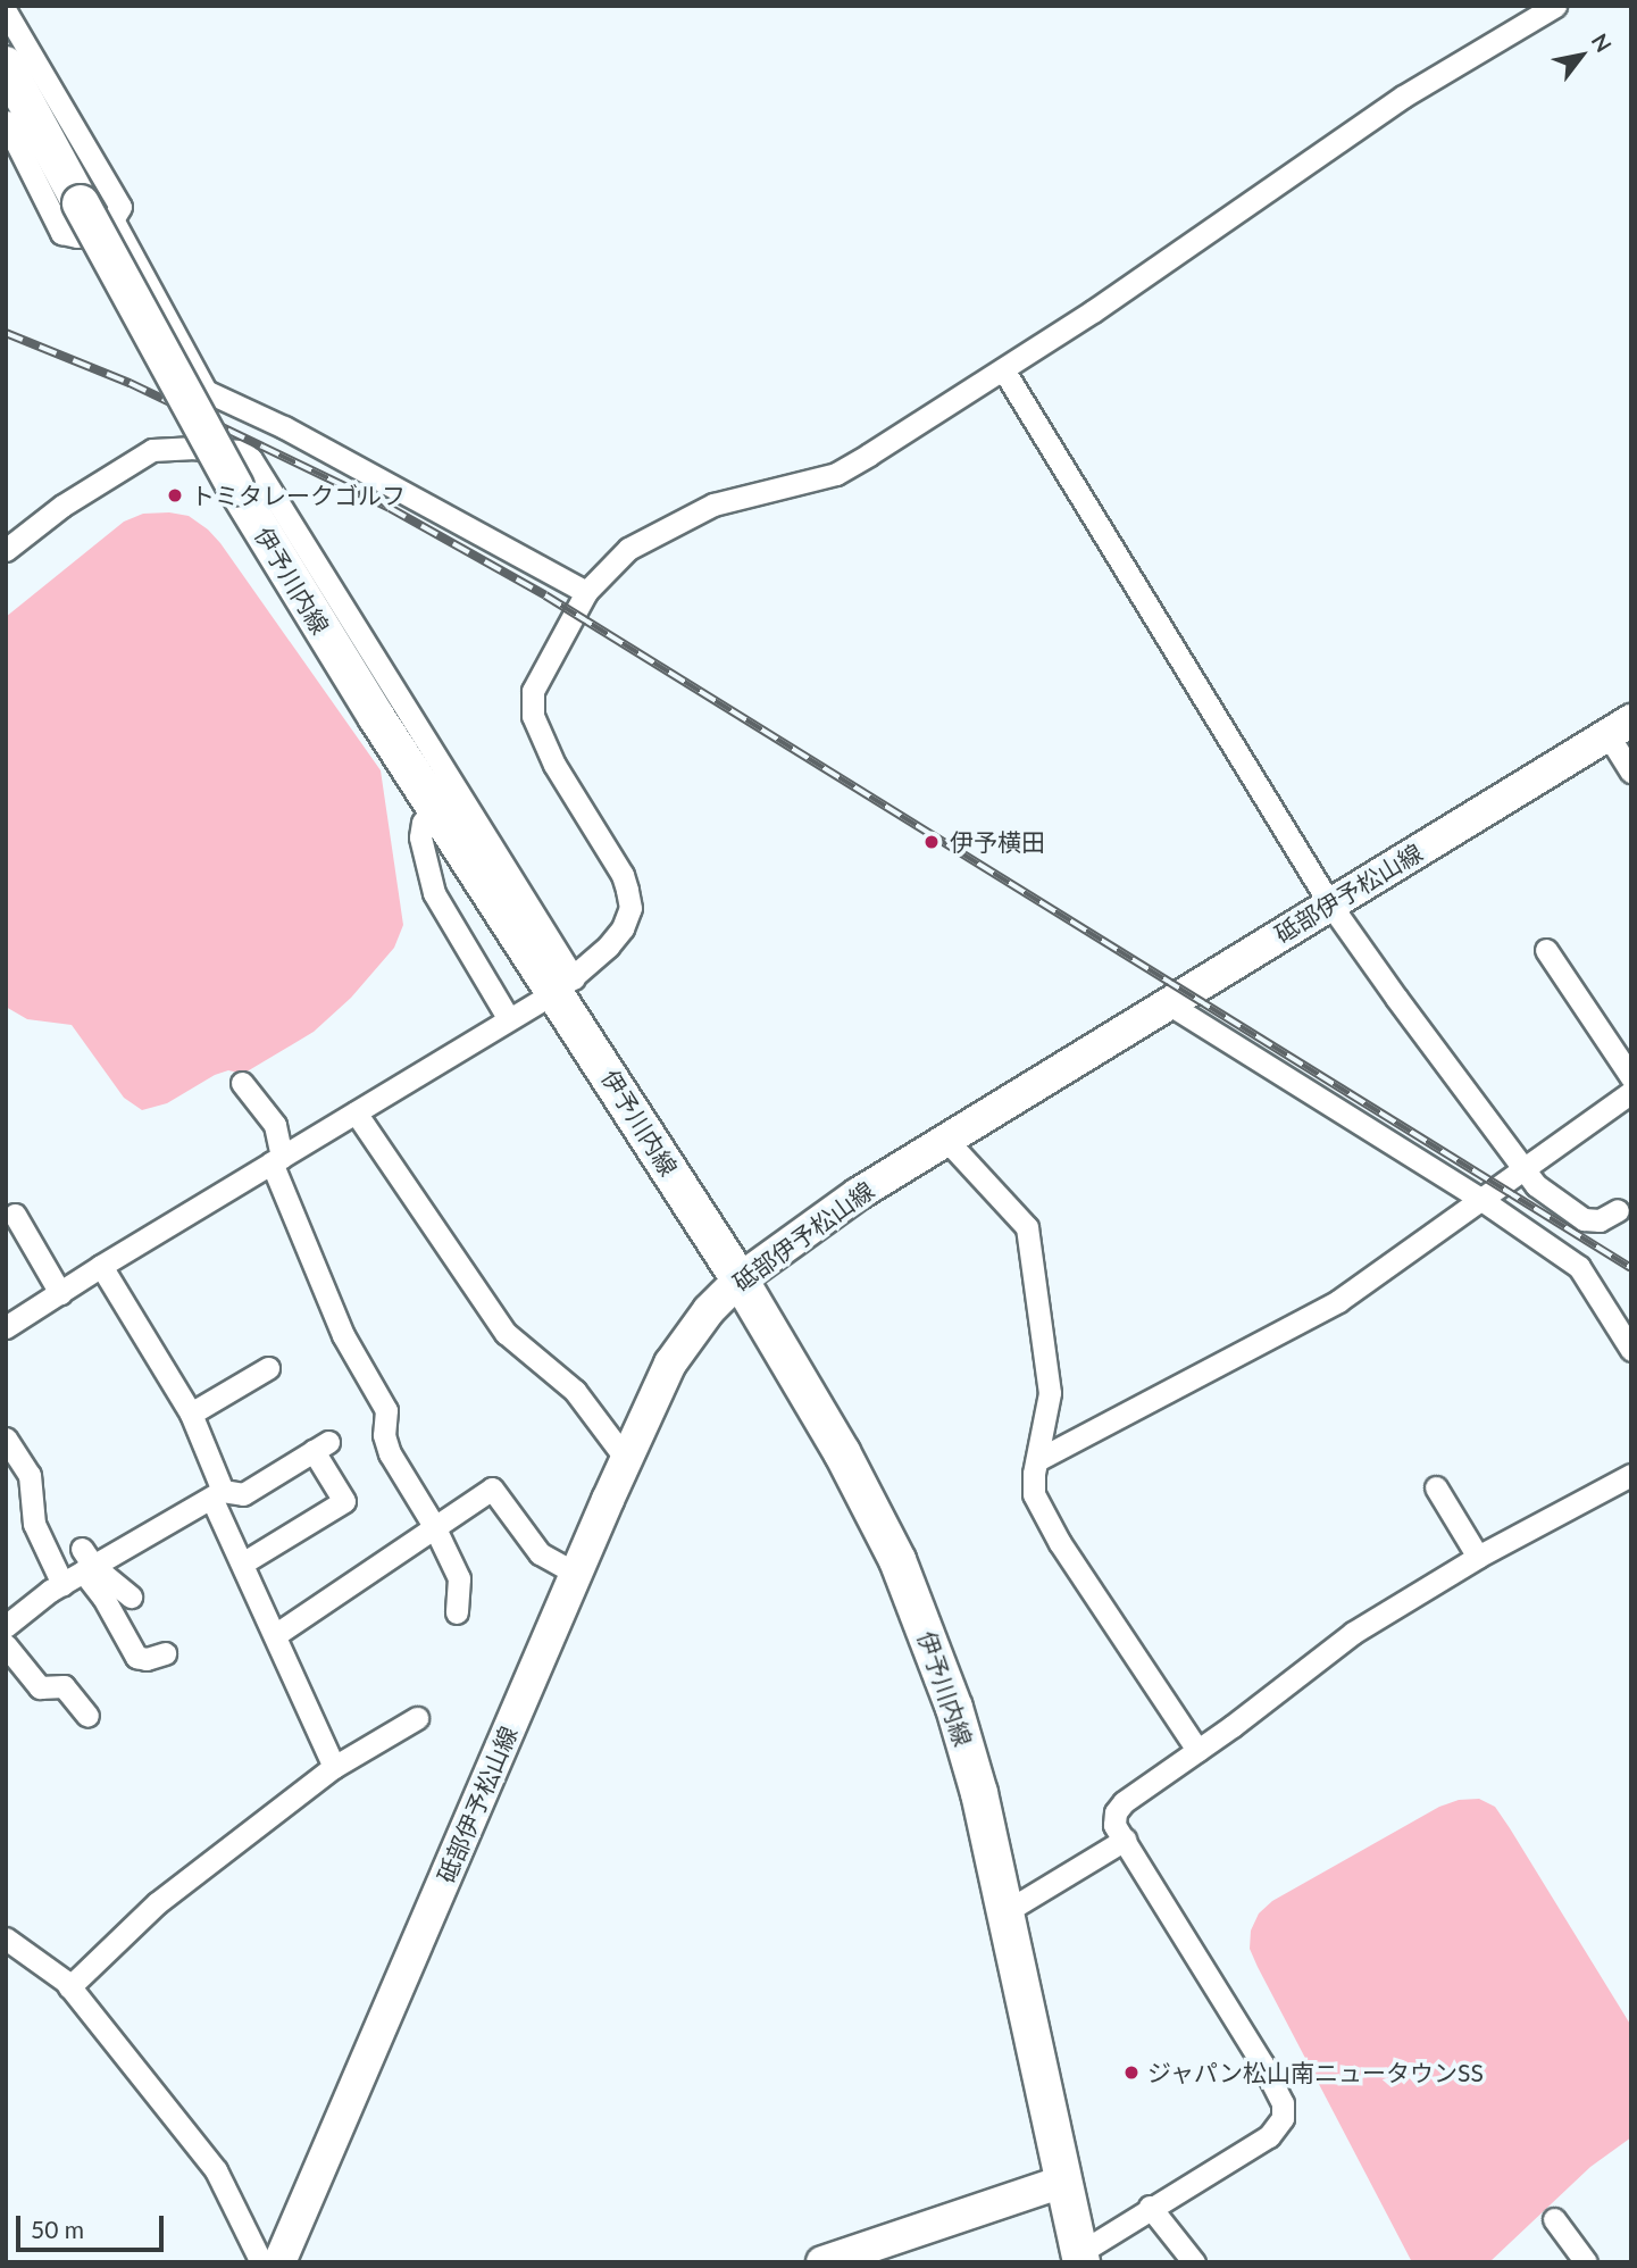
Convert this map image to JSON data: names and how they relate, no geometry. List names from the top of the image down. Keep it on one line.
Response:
{"streets":{"main road":["伊予川内線","砥部伊予松山線"]},"crossings":[["伊予川内線","砥部伊予松山線"]],"places":["トミタレークゴルフ","伊予横田","ジャパン松山南ニュータウンSS"],"scale_bar":"50 m","north":"top right"}
